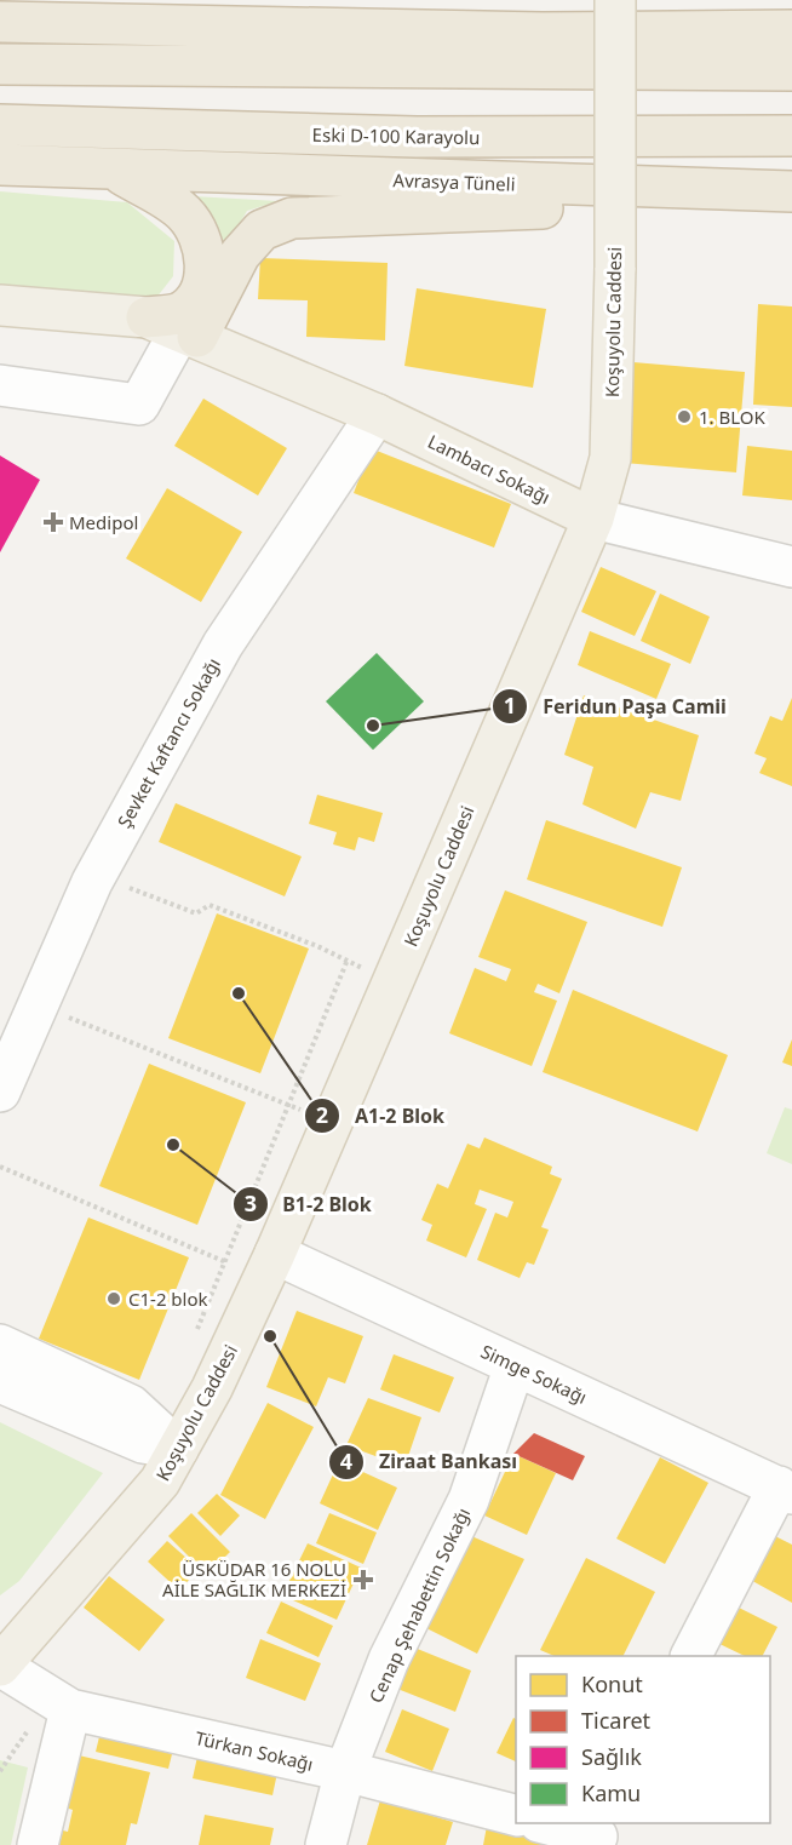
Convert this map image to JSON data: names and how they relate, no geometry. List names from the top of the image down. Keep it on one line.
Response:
{"streets":{"highway":["Eski D-100 Karayolu","Avrasya Tüneli"],"main road":["Koşuyolu Caddesi","Lambacı Sokağı"],"street":["Şevket Kaftancı Sokağı","Simge Sokağı","Cenap Şehabettin Sokağı","Türkan Sokağı"]},"crossings":[["Koşuyolu Caddesi","Lambacı Sokağı"],["Koşuyolu Caddesi","Simge Sokağı"],["Koşuyolu Caddesi","Türkan Sokağı"],["Lambacı Sokağı","Şevket Kaftancı Sokağı"],["Simge Sokağı","Cenap Şehabettin Sokağı"],["Cenap Şehabettin Sokağı","Türkan Sokağı"]],"places":{"other":["1. BLOK","Feridun Paşa Camii","A1-2 Blok","B1-2 Blok","C1-2 blok","Ziraat Bankası"],"health":["Medipol","ÜSKÜDAR 16 NOLU AİLE SAĞLIK MERKEZİ"]},"legend":["Konut","Ticaret","Sağlık","Kamu"]}
